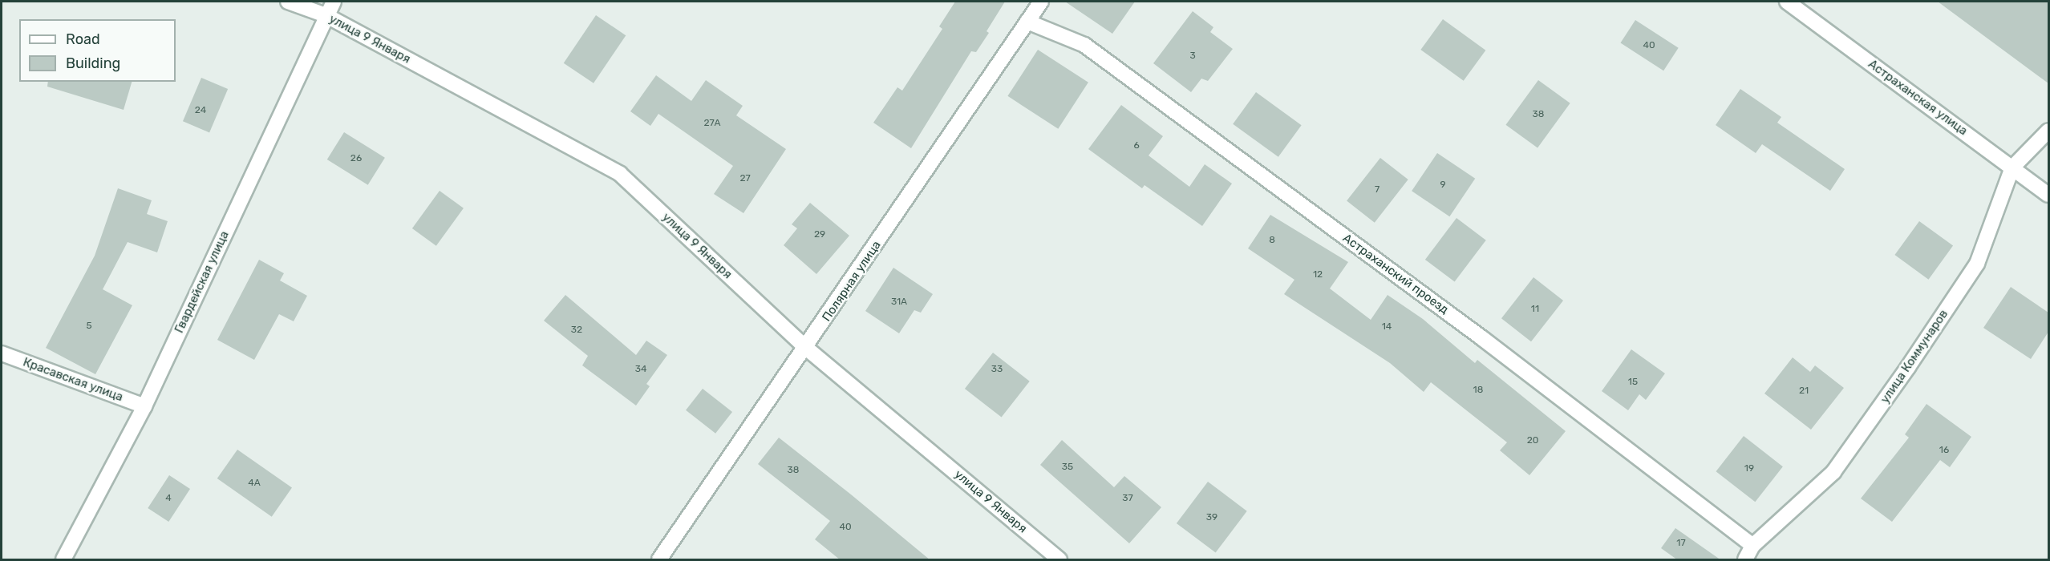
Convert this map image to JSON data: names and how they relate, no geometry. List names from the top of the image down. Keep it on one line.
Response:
{"streets":{"street":["улица 9 Января","Астраханская улица","Астраханский проезд","Полярная улица","Гвардейская улица","улица Коммунаров","Красавская улица"]},"crossings":[["улица 9 Января","Полярная улица"],["улица 9 Января","Гвардейская улица"],["Астраханская улица","улица Коммунаров"],["Астраханский проезд","Полярная улица"],["Астраханский проезд","улица Коммунаров"],["Гвардейская улица","Красавская улица"]],"house_numbers":["40","3","24","38","27А","6","26","27","9","7","29","8","12","31А","11","5","14","32","34","33","15","18","21","20","16","35","19","38","4А","4","37","39","40","17"],"legend":["Road","Building"]}
